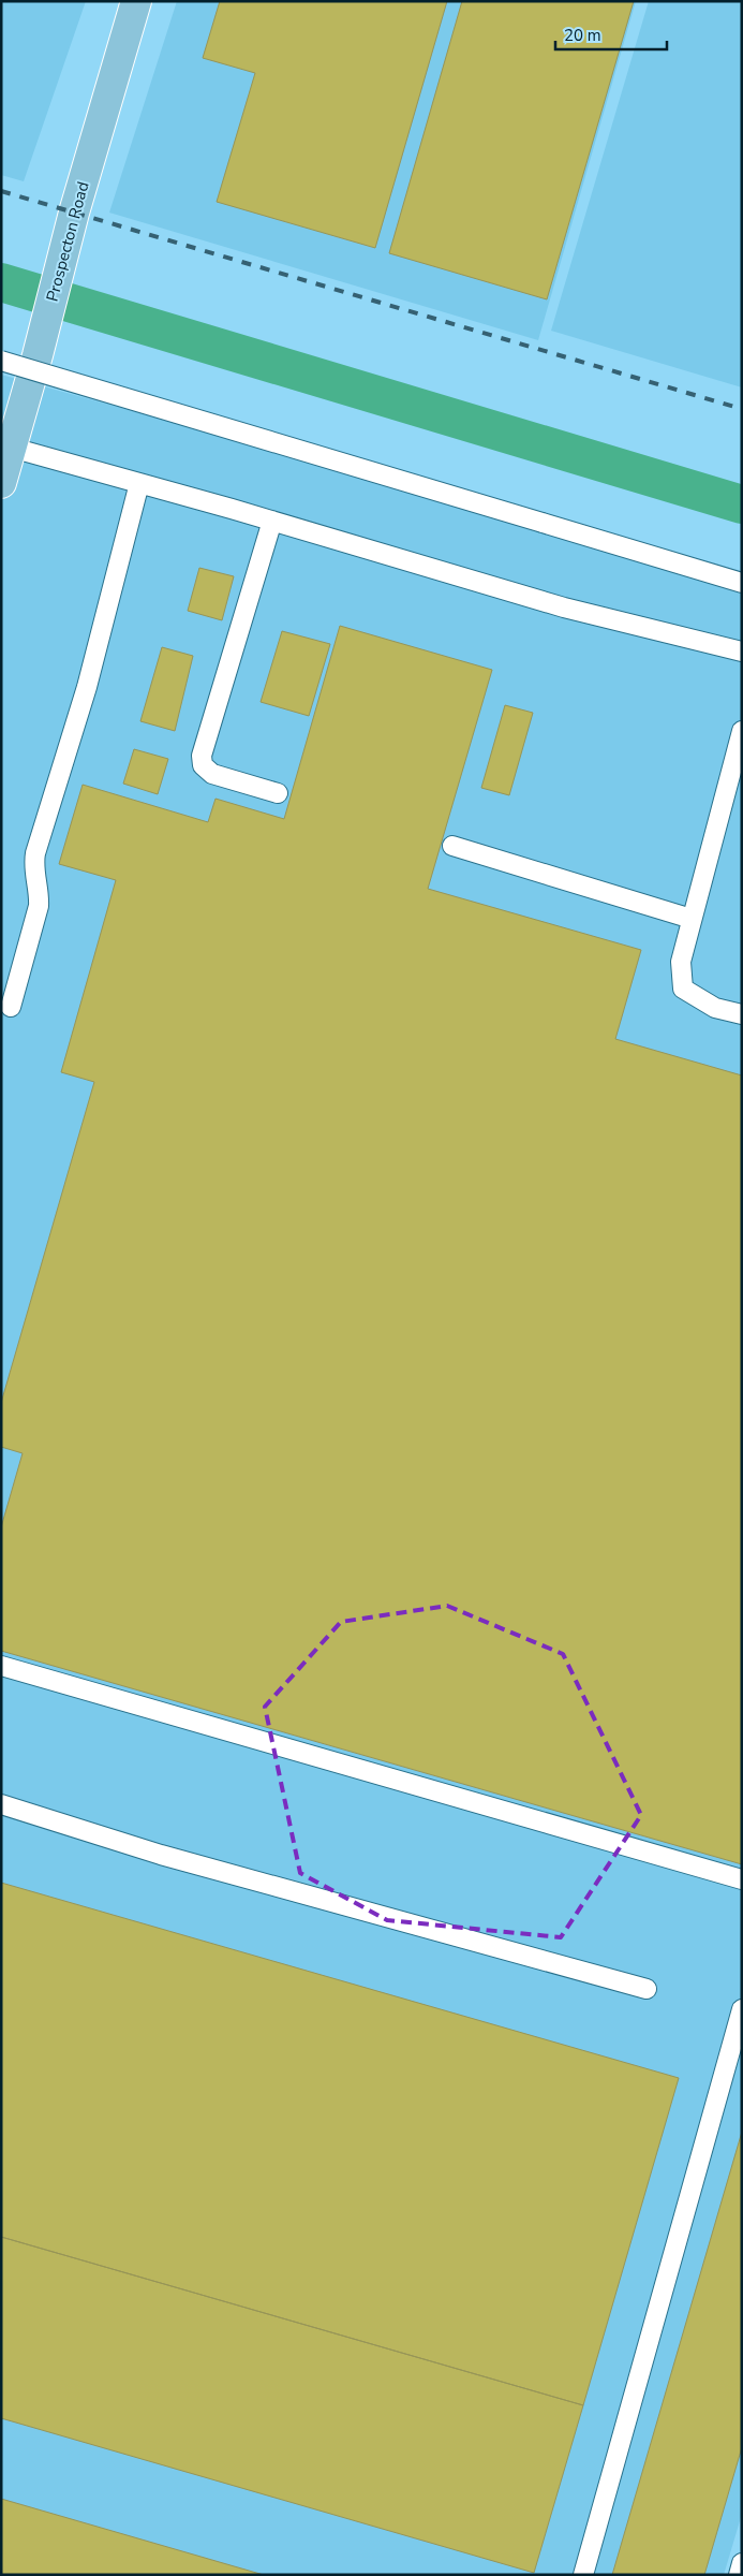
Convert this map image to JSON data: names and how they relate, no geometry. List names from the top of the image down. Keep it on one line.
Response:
{"streets":{"main road":["Prospecton Road"]},"scale_bar":"20 m"}
